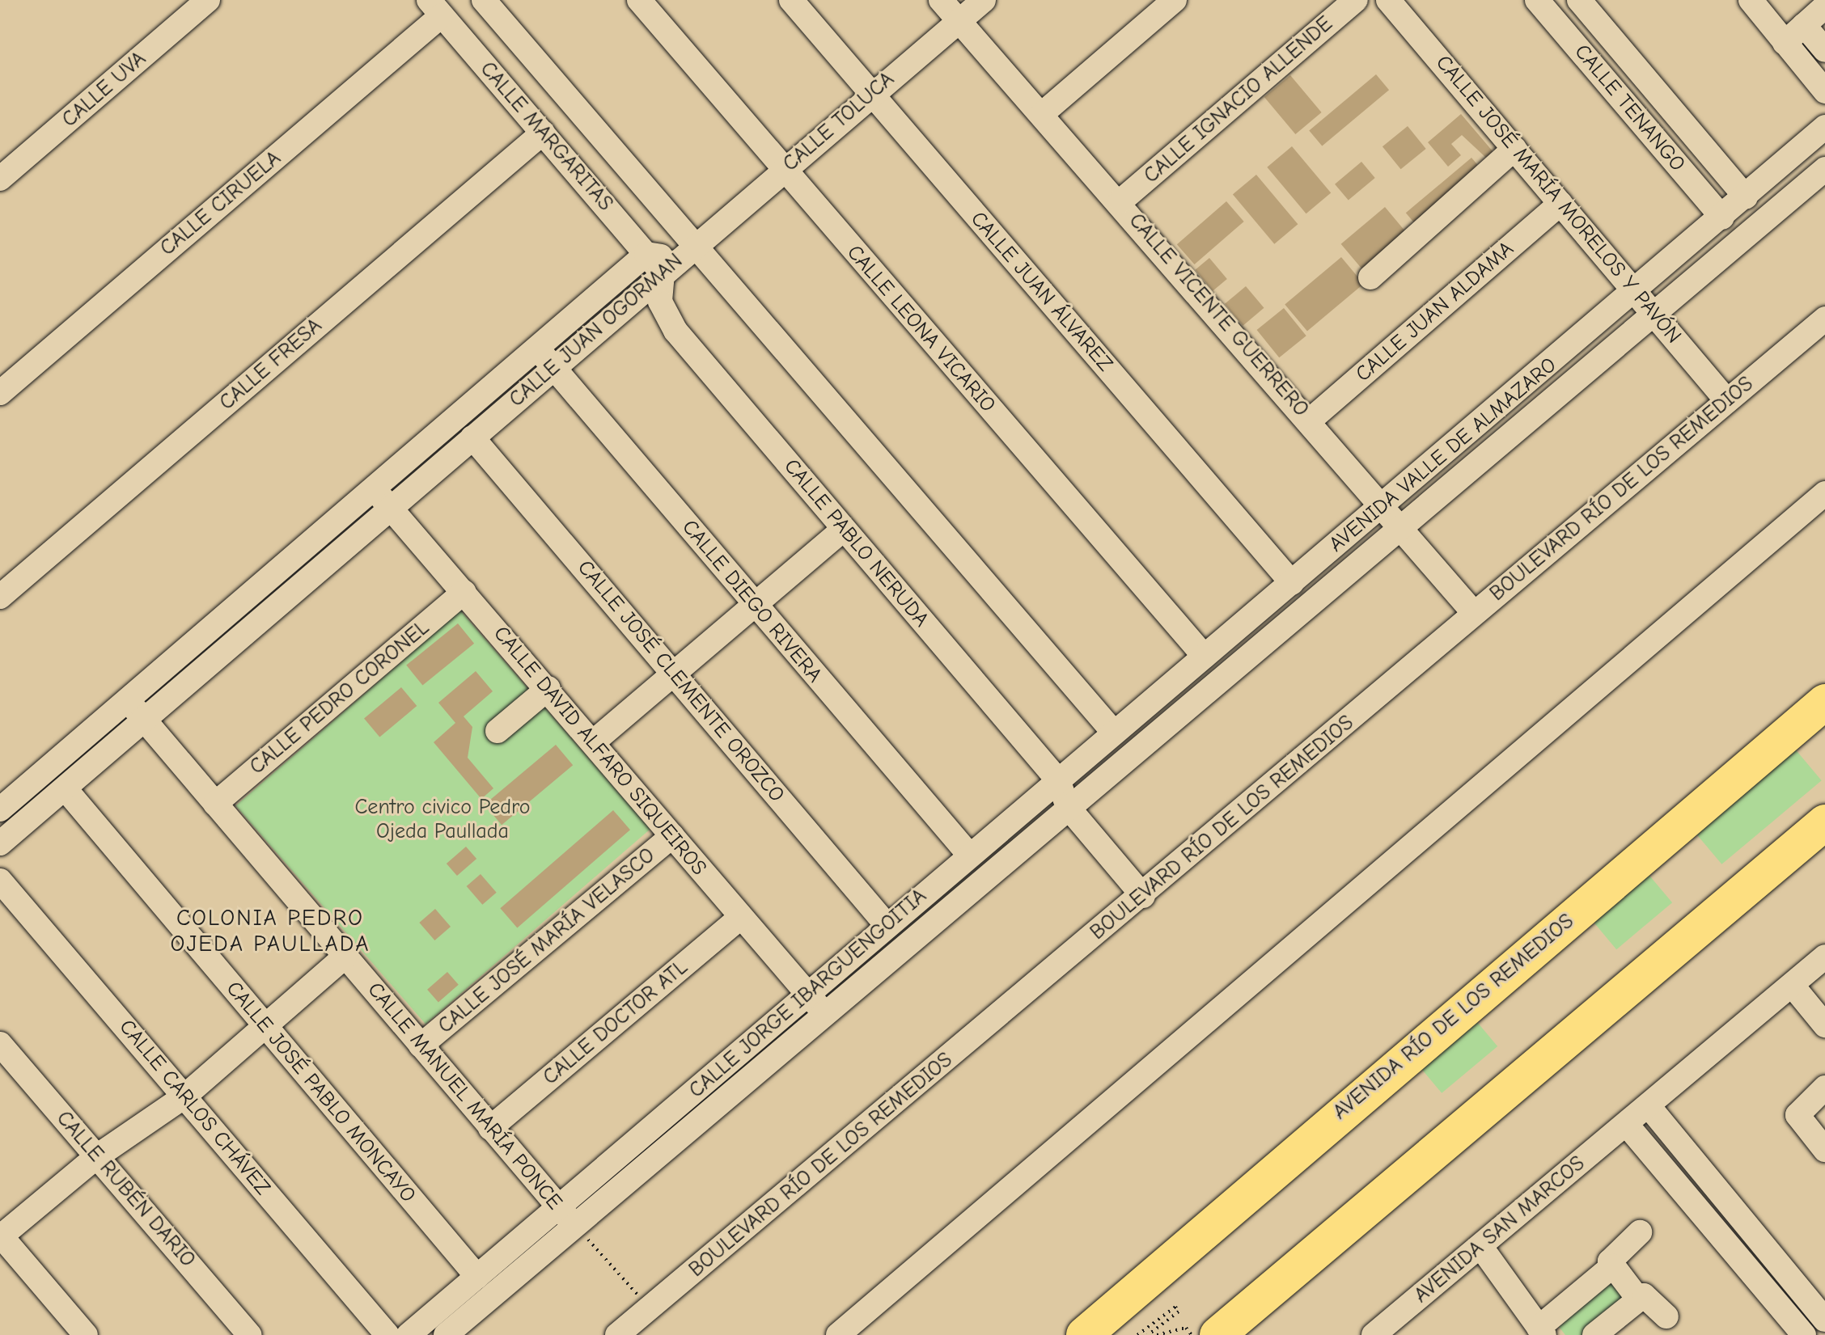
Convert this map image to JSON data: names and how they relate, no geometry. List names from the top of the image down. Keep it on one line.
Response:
{"streets":{"highway":["AVENIDA RÍO DE LOS REMEDIOS"],"street":["CALLE UVA","CALLE IGNACIO ALLENDE","CALLE TENANGO","CALLE TOLUCA","CALLE MARGARITAS","CALLE JOSÉ MARÍA MORELOS Y PAVÓN","CALLE CIRUELA","CALLE JUAN ÁLVAREZ","CALLE JUAN ALDAMA","CALLE VICENTE GUERRERO","CALLE LEONA VICARIO","CALLE JUAN OGORMAN","CALLE FRESA","AVENIDA VALLE DE ALMAZARO","BOULEVARD RÍO DE LOS REMEDIOS","CALLE PABLO NERUDA","CALLE DIEGO RIVERA","CALLE JOSÉ CLEMENTE OROZCO","CALLE PEDRO CORONEL","CALLE DAVID ALFARO SIQUEIROS","CALLE JOSÉ MARÍA VELASCO","CALLE JORGE IBARGUENGOITIA","CALLE DOCTOR ATL","CALLE JOSÉ PABLO MONCAYO","CALLE MANUEL MARÍA PONCE","CALLE CARLOS CHÁVEZ","CALLE RUBÉN DARIO","AVENIDA SAN MARCOS"]},"crossings":[["CALLE IGNACIO ALLENDE","CALLE VICENTE GUERRERO"],["CALLE TENANGO","AVENIDA VALLE DE ALMAZARO"],["CALLE TOLUCA","CALLE MARGARITAS"],["CALLE TOLUCA","CALLE JUAN ÁLVAREZ"],["CALLE TOLUCA","CALLE VICENTE GUERRERO"],["CALLE TOLUCA","CALLE LEONA VICARIO"],["CALLE TOLUCA","CALLE JUAN OGORMAN"],["CALLE MARGARITAS","CALLE CIRUELA"],["CALLE MARGARITAS","CALLE JUAN OGORMAN"],["CALLE MARGARITAS","CALLE FRESA"],["CALLE MARGARITAS","CALLE PABLO NERUDA"],["CALLE JOSÉ MARÍA MORELOS Y PAVÓN","CALLE JUAN ALDAMA"],["CALLE JOSÉ MARÍA MORELOS Y PAVÓN","AVENIDA VALLE DE ALMAZARO"],["CALLE JOSÉ MARÍA MORELOS Y PAVÓN","BOULEVARD RÍO DE LOS REMEDIOS"],["CALLE JUAN ÁLVAREZ","AVENIDA VALLE DE ALMAZARO"],["CALLE JUAN ALDAMA","CALLE VICENTE GUERRERO"],["CALLE VICENTE GUERRERO","AVENIDA VALLE DE ALMAZARO"],["CALLE VICENTE GUERRERO","BOULEVARD RÍO DE LOS REMEDIOS"],["CALLE LEONA VICARIO","AVENIDA VALLE DE ALMAZARO"],["CALLE JUAN OGORMAN","CALLE PABLO NERUDA"],["CALLE JUAN OGORMAN","CALLE DIEGO RIVERA"],["CALLE JUAN OGORMAN","CALLE JOSÉ CLEMENTE OROZCO"],["CALLE JUAN OGORMAN","CALLE DAVID ALFARO SIQUEIROS"],["CALLE JUAN OGORMAN","CALLE JOSÉ PABLO MONCAYO"],["CALLE JUAN OGORMAN","CALLE MANUEL MARÍA PONCE"],["AVENIDA VALLE DE ALMAZARO","CALLE PABLO NERUDA"],["AVENIDA VALLE DE ALMAZARO","CALLE JORGE IBARGUENGOITIA"],["CALLE PABLO NERUDA","CALLE JORGE IBARGUENGOITIA"],["CALLE DIEGO RIVERA","CALLE JORGE IBARGUENGOITIA"],["CALLE JOSÉ CLEMENTE OROZCO","CALLE JORGE IBARGUENGOITIA"],["CALLE PEDRO CORONEL","CALLE DAVID ALFARO SIQUEIROS"],["CALLE PEDRO CORONEL","CALLE MANUEL MARÍA PONCE"],["CALLE DAVID ALFARO SIQUEIROS","CALLE JOSÉ MARÍA VELASCO"],["CALLE DAVID ALFARO SIQUEIROS","CALLE JORGE IBARGUENGOITIA"],["CALLE DAVID ALFARO SIQUEIROS","CALLE DOCTOR ATL"],["CALLE JOSÉ MARÍA VELASCO","CALLE MANUEL MARÍA PONCE"],["CALLE JORGE IBARGUENGOITIA","CALLE MANUEL MARÍA PONCE"],["CALLE DOCTOR ATL","CALLE MANUEL MARÍA PONCE"]],"districts":["COLONIA PEDRO OJEDA PAULLADA"],"parks":["Centro civico Pedro Ojeda Paullada"]}
